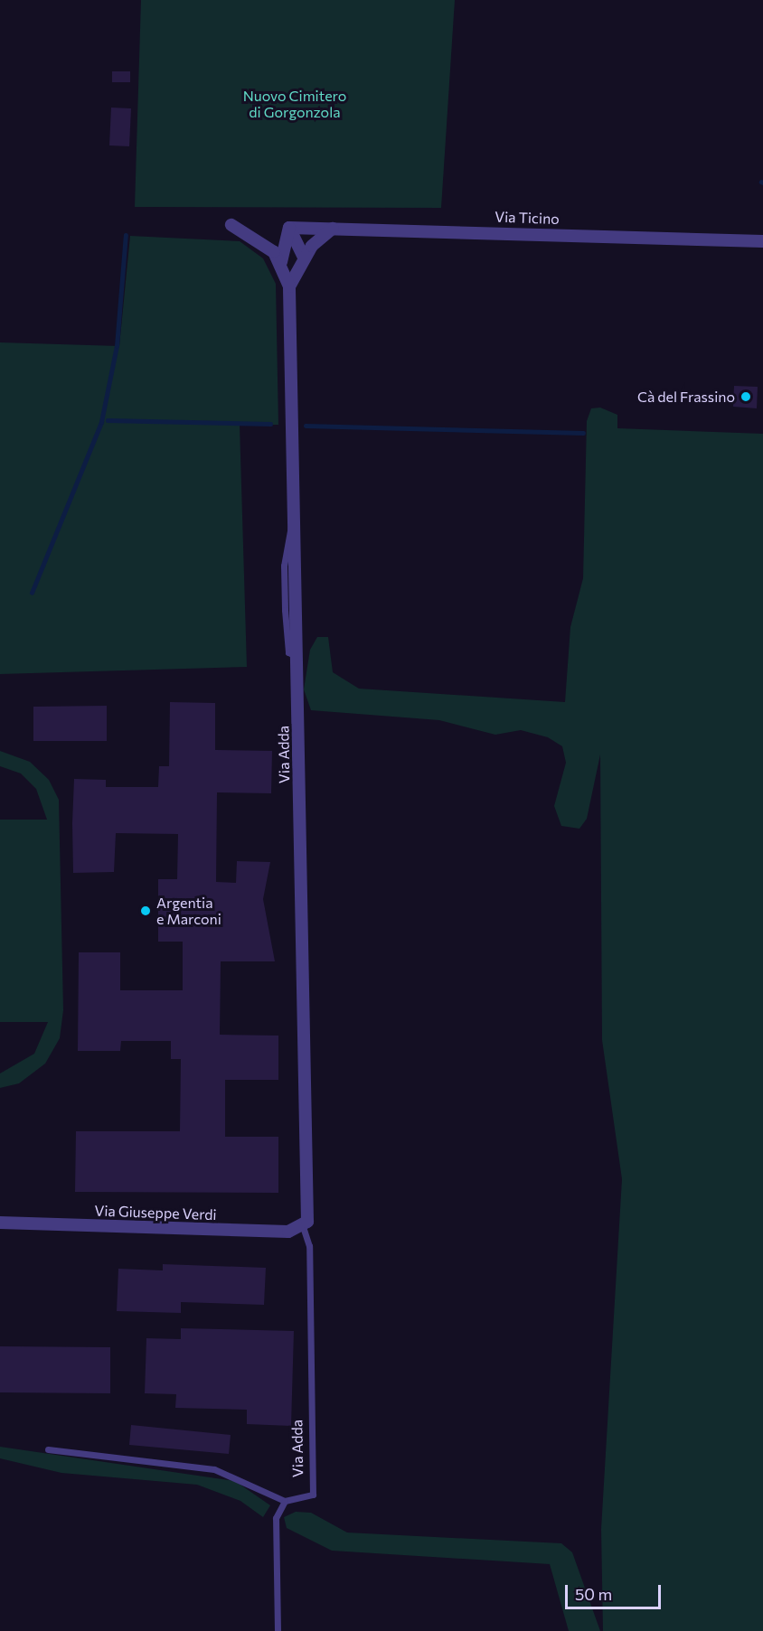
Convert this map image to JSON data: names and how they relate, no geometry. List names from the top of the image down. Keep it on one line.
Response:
{"streets":{"street":["Via Ticino","Via Adda","Via Giuseppe Verdi"]},"crossings":[["Via Ticino","Via Adda"],["Via Adda","Via Giuseppe Verdi"]],"parks":["Nuovo Cimitero di Gorgonzola"],"places":["Cà del Frassino","Argentia e Marconi"],"scale_bar":"50 m"}
